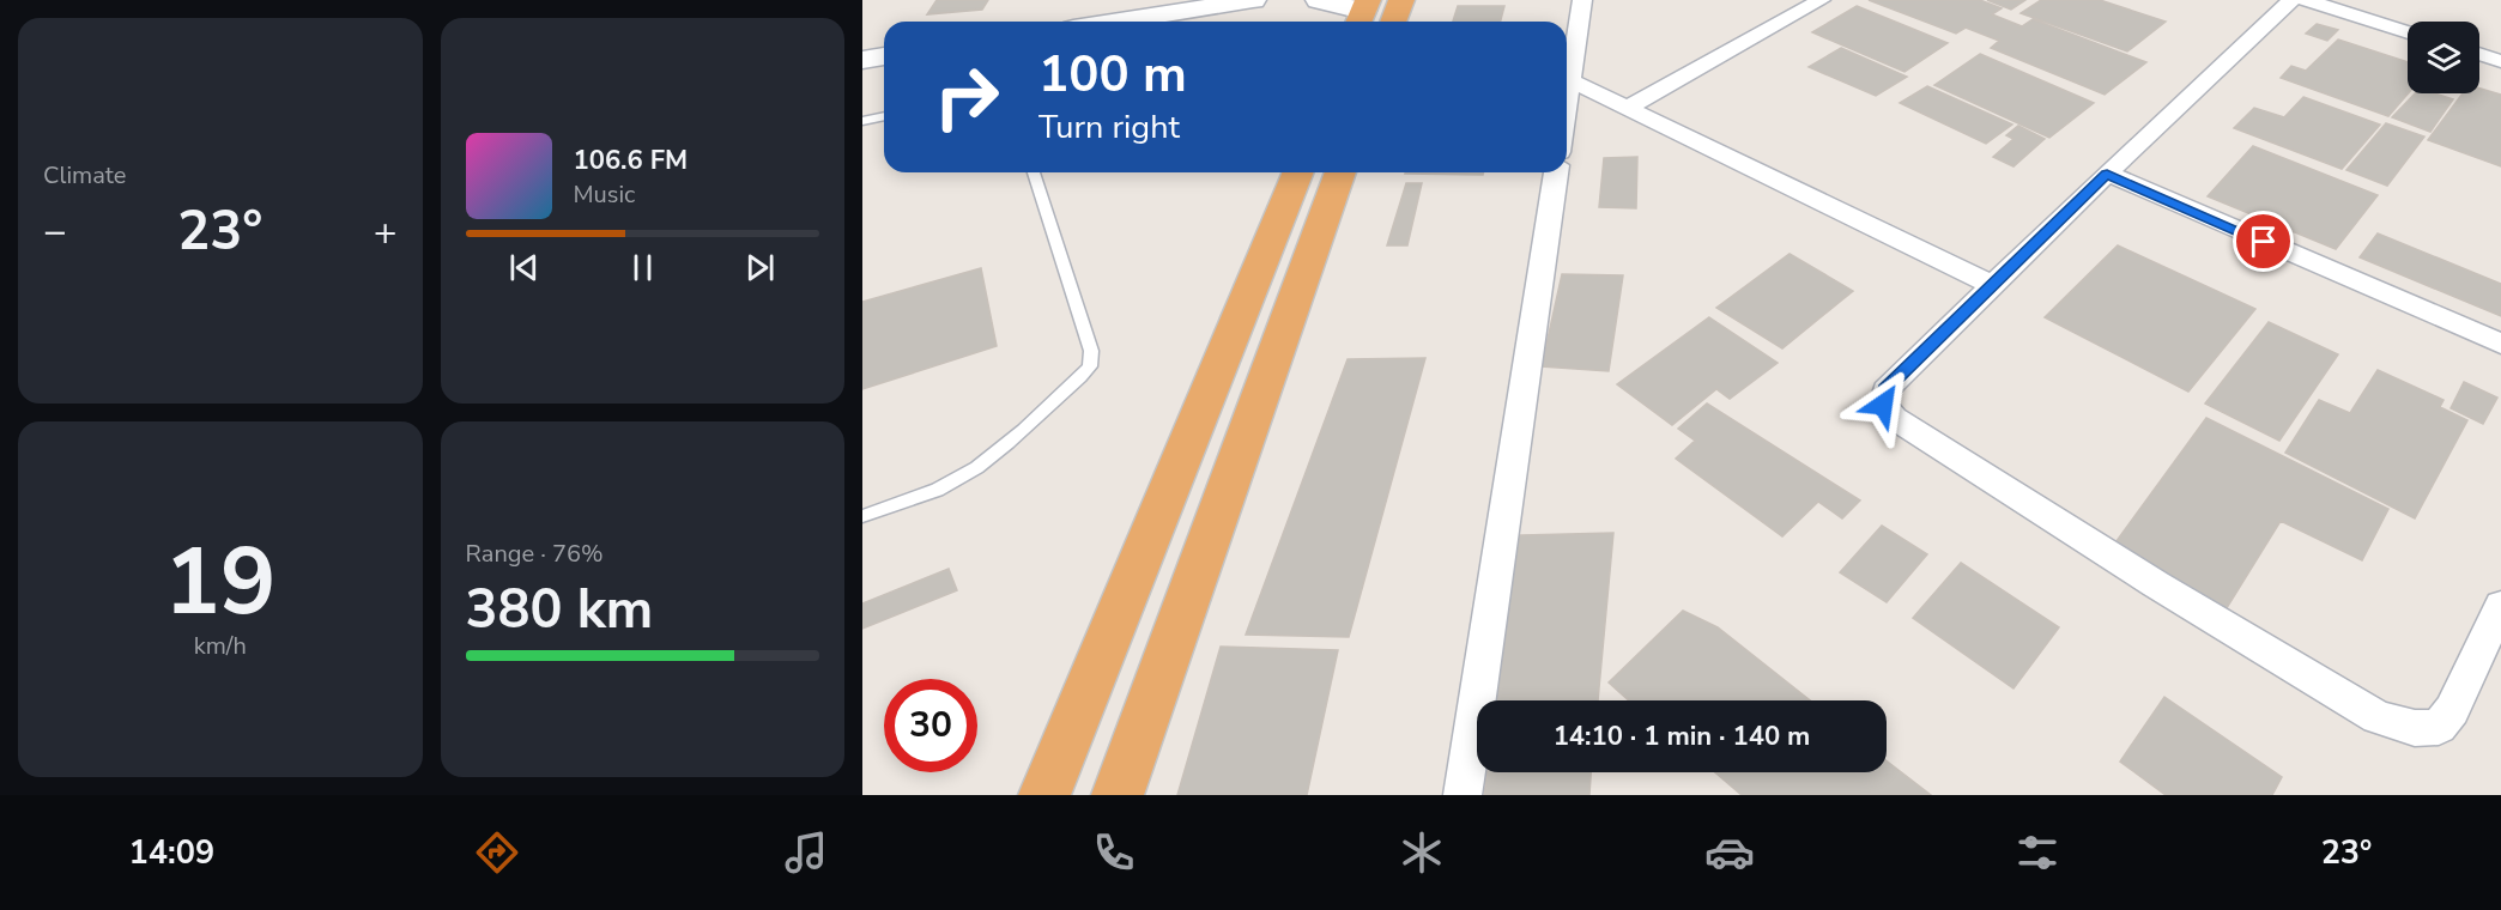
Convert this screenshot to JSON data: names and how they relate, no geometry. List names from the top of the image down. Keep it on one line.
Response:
{"page":{"tile":["Climate",["19","km/h"],["Range · 76%","380 km"]],"turn":["100 m","Turn right"],"song":["106.6 FM","Music"],"heat":["−","23°","+"],"limit":"30","trip":"14:10 · 1 min · 140 m","tabs":["14:09","23°"]}}
